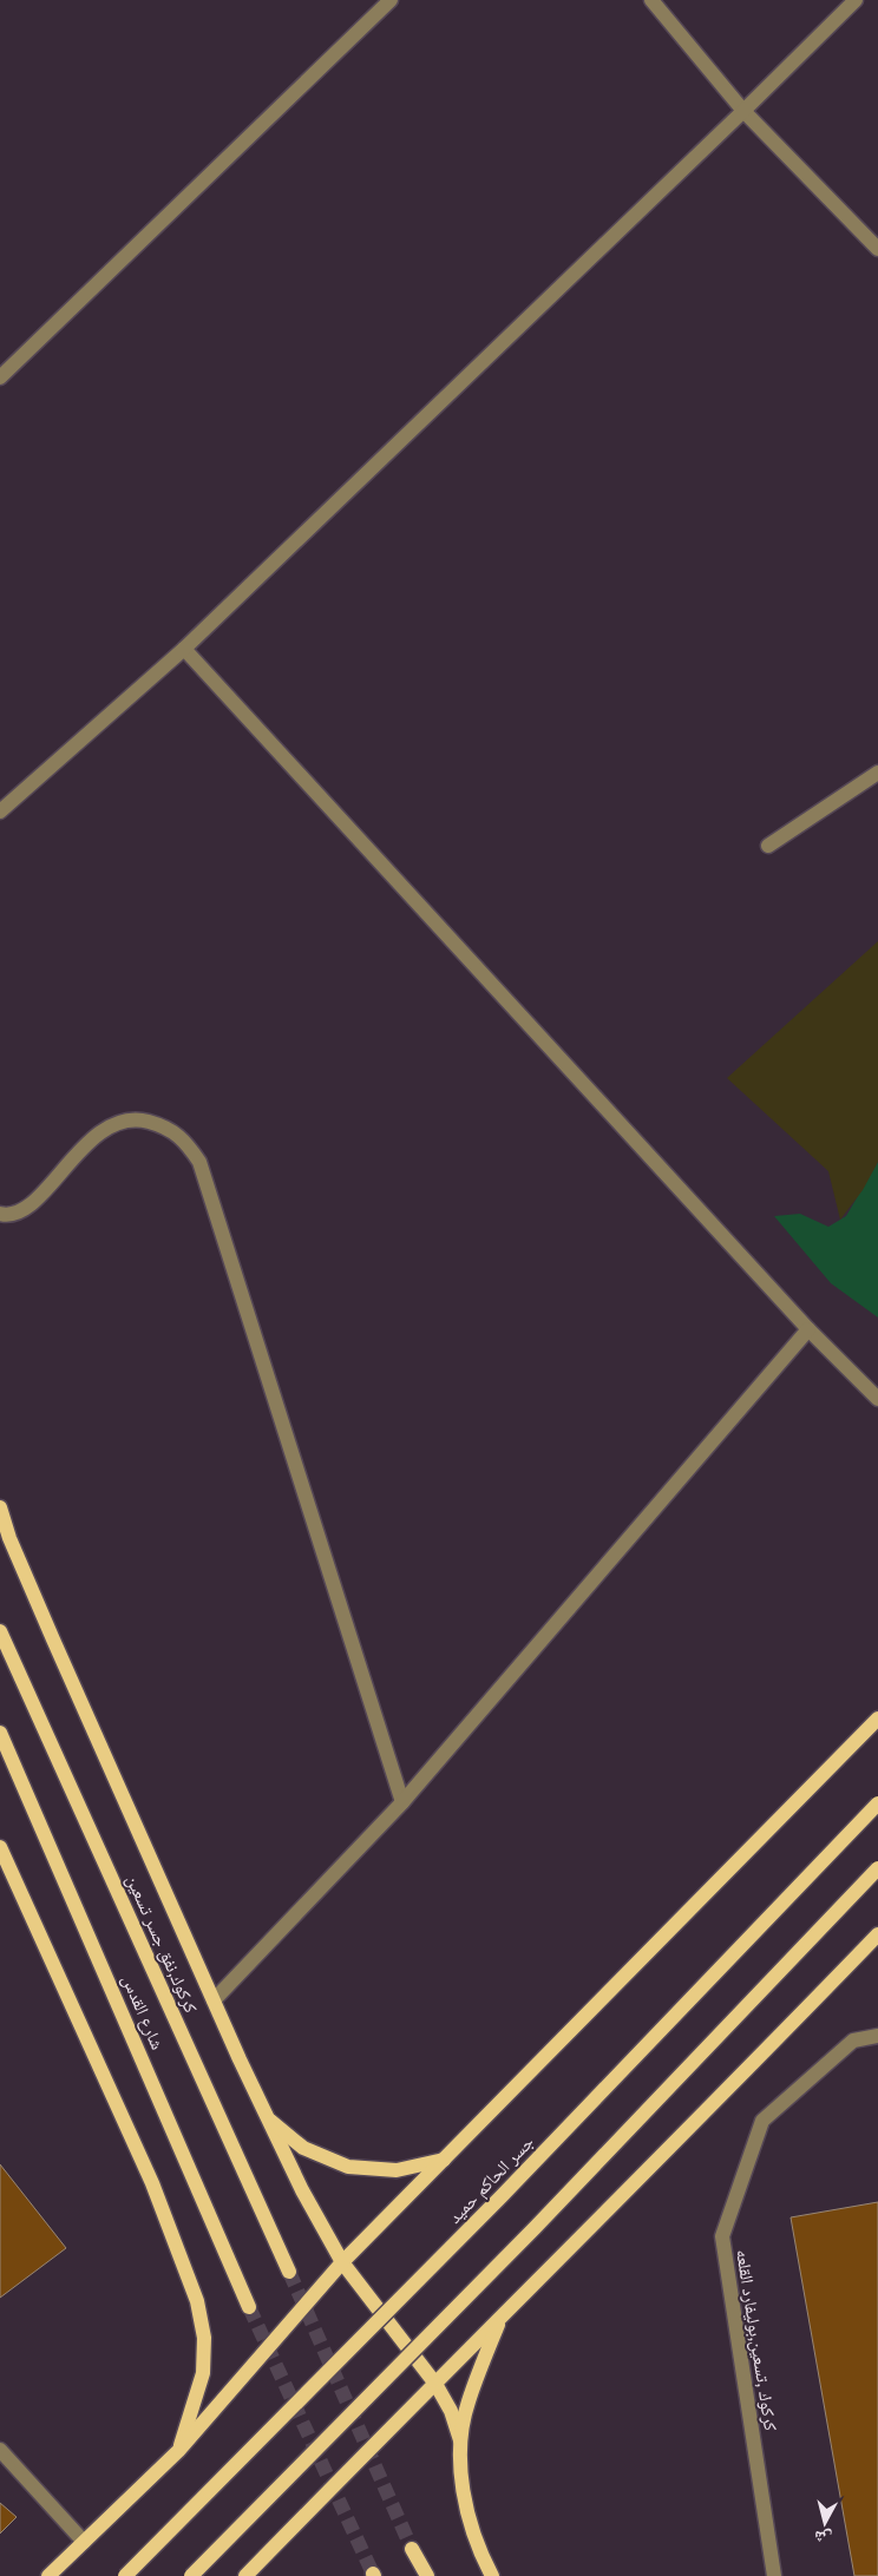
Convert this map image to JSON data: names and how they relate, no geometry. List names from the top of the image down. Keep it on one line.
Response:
{"streets":{"main road":["كركوك,نفق جسر تسعين","شارع القدس","جسر الحاكم حميد"],"street":["كركوك ,تسعين,بوليفارد القلعه"]},"north":"bottom"}
